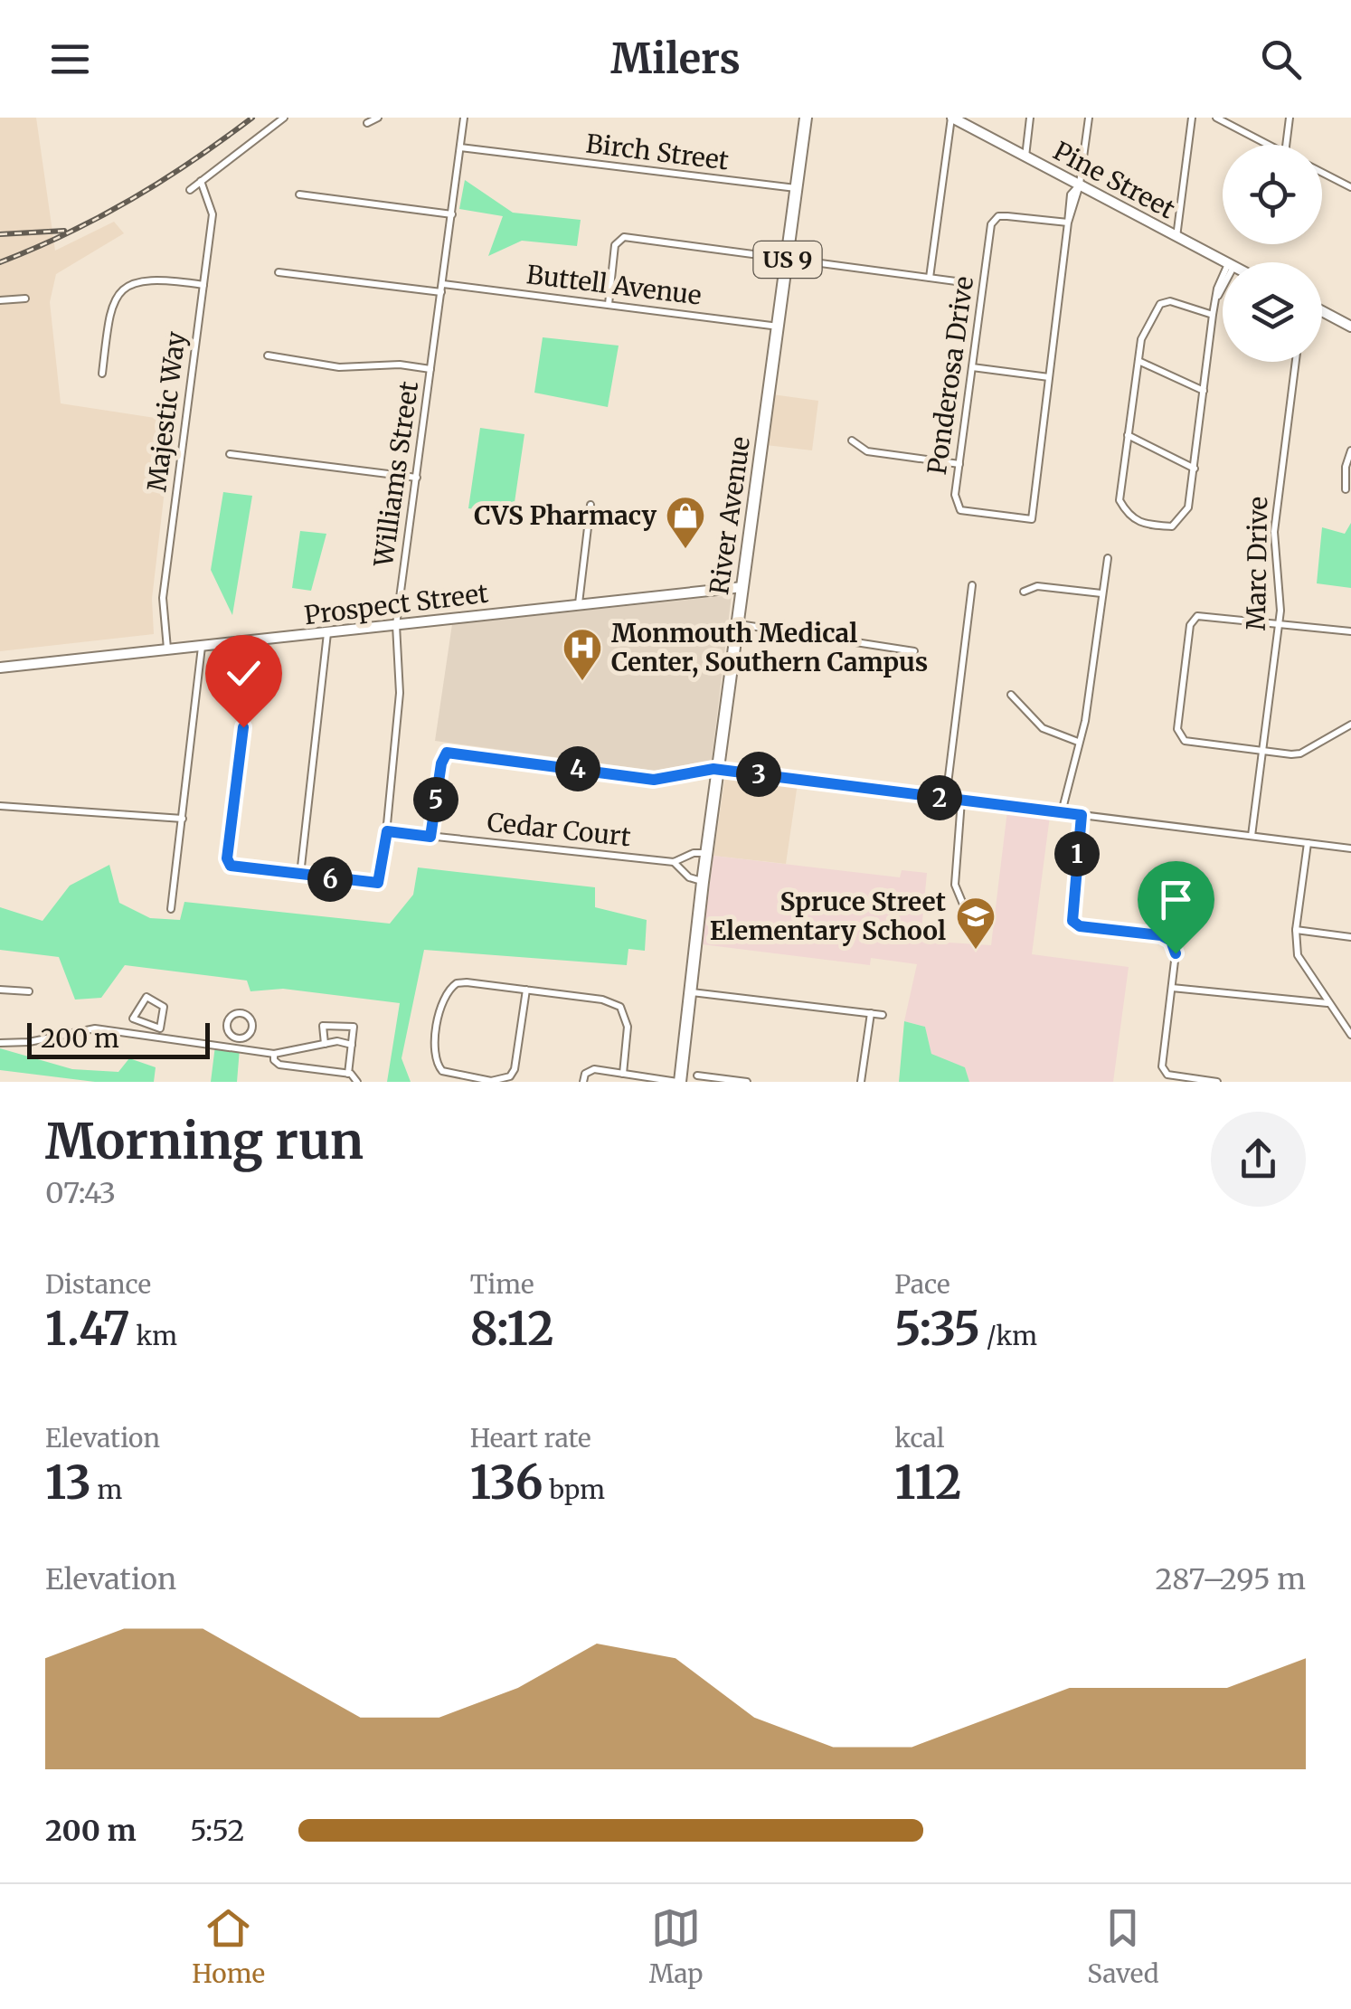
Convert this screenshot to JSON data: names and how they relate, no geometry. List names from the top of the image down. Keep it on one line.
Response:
{"streets":{"highway":["US 9","River Avenue"],"street":["Birch Street","Pine Street","Buttell Avenue","Ponderosa Drive","Majestic Way","Williams Street","Marc Drive","Prospect Street","Cedar Court"]},"crossings":[["Birch Street","Williams Street"],["Birch Street","River Avenue"],["Pine Street","Ponderosa Drive"],["Buttell Avenue","Williams Street"],["Buttell Avenue","River Avenue"],["Majestic Way","Prospect Street"],["Williams Street","Prospect Street"],["Williams Street","Cedar Court"],["River Avenue","Prospect Street"],["River Avenue","Cedar Court"]],"places":{"shop":["CVS Pharmacy"],"hospital":["Monmouth Medical Center, Southern Campus"],"school or university":["Spruce Street Elementary School"]},"scale_bar":"200 m","page":{"header":"Milers","pins":["4","3","2","5","1","6"],"scale":"200 m","heading":["Morning run","07:43"],"stats":[["Distance","1.47 km"],["Time","8:12"],["Pace","5:35 /km"],["Elevation","13 m"],["Heart rate","136 bpm"],["kcal","112"]],"chart":["Elevation","287–295 m"],"list":[{"name":"200 m","note":"5:52"}],"tabs":["Home","Map","Saved"]}}
